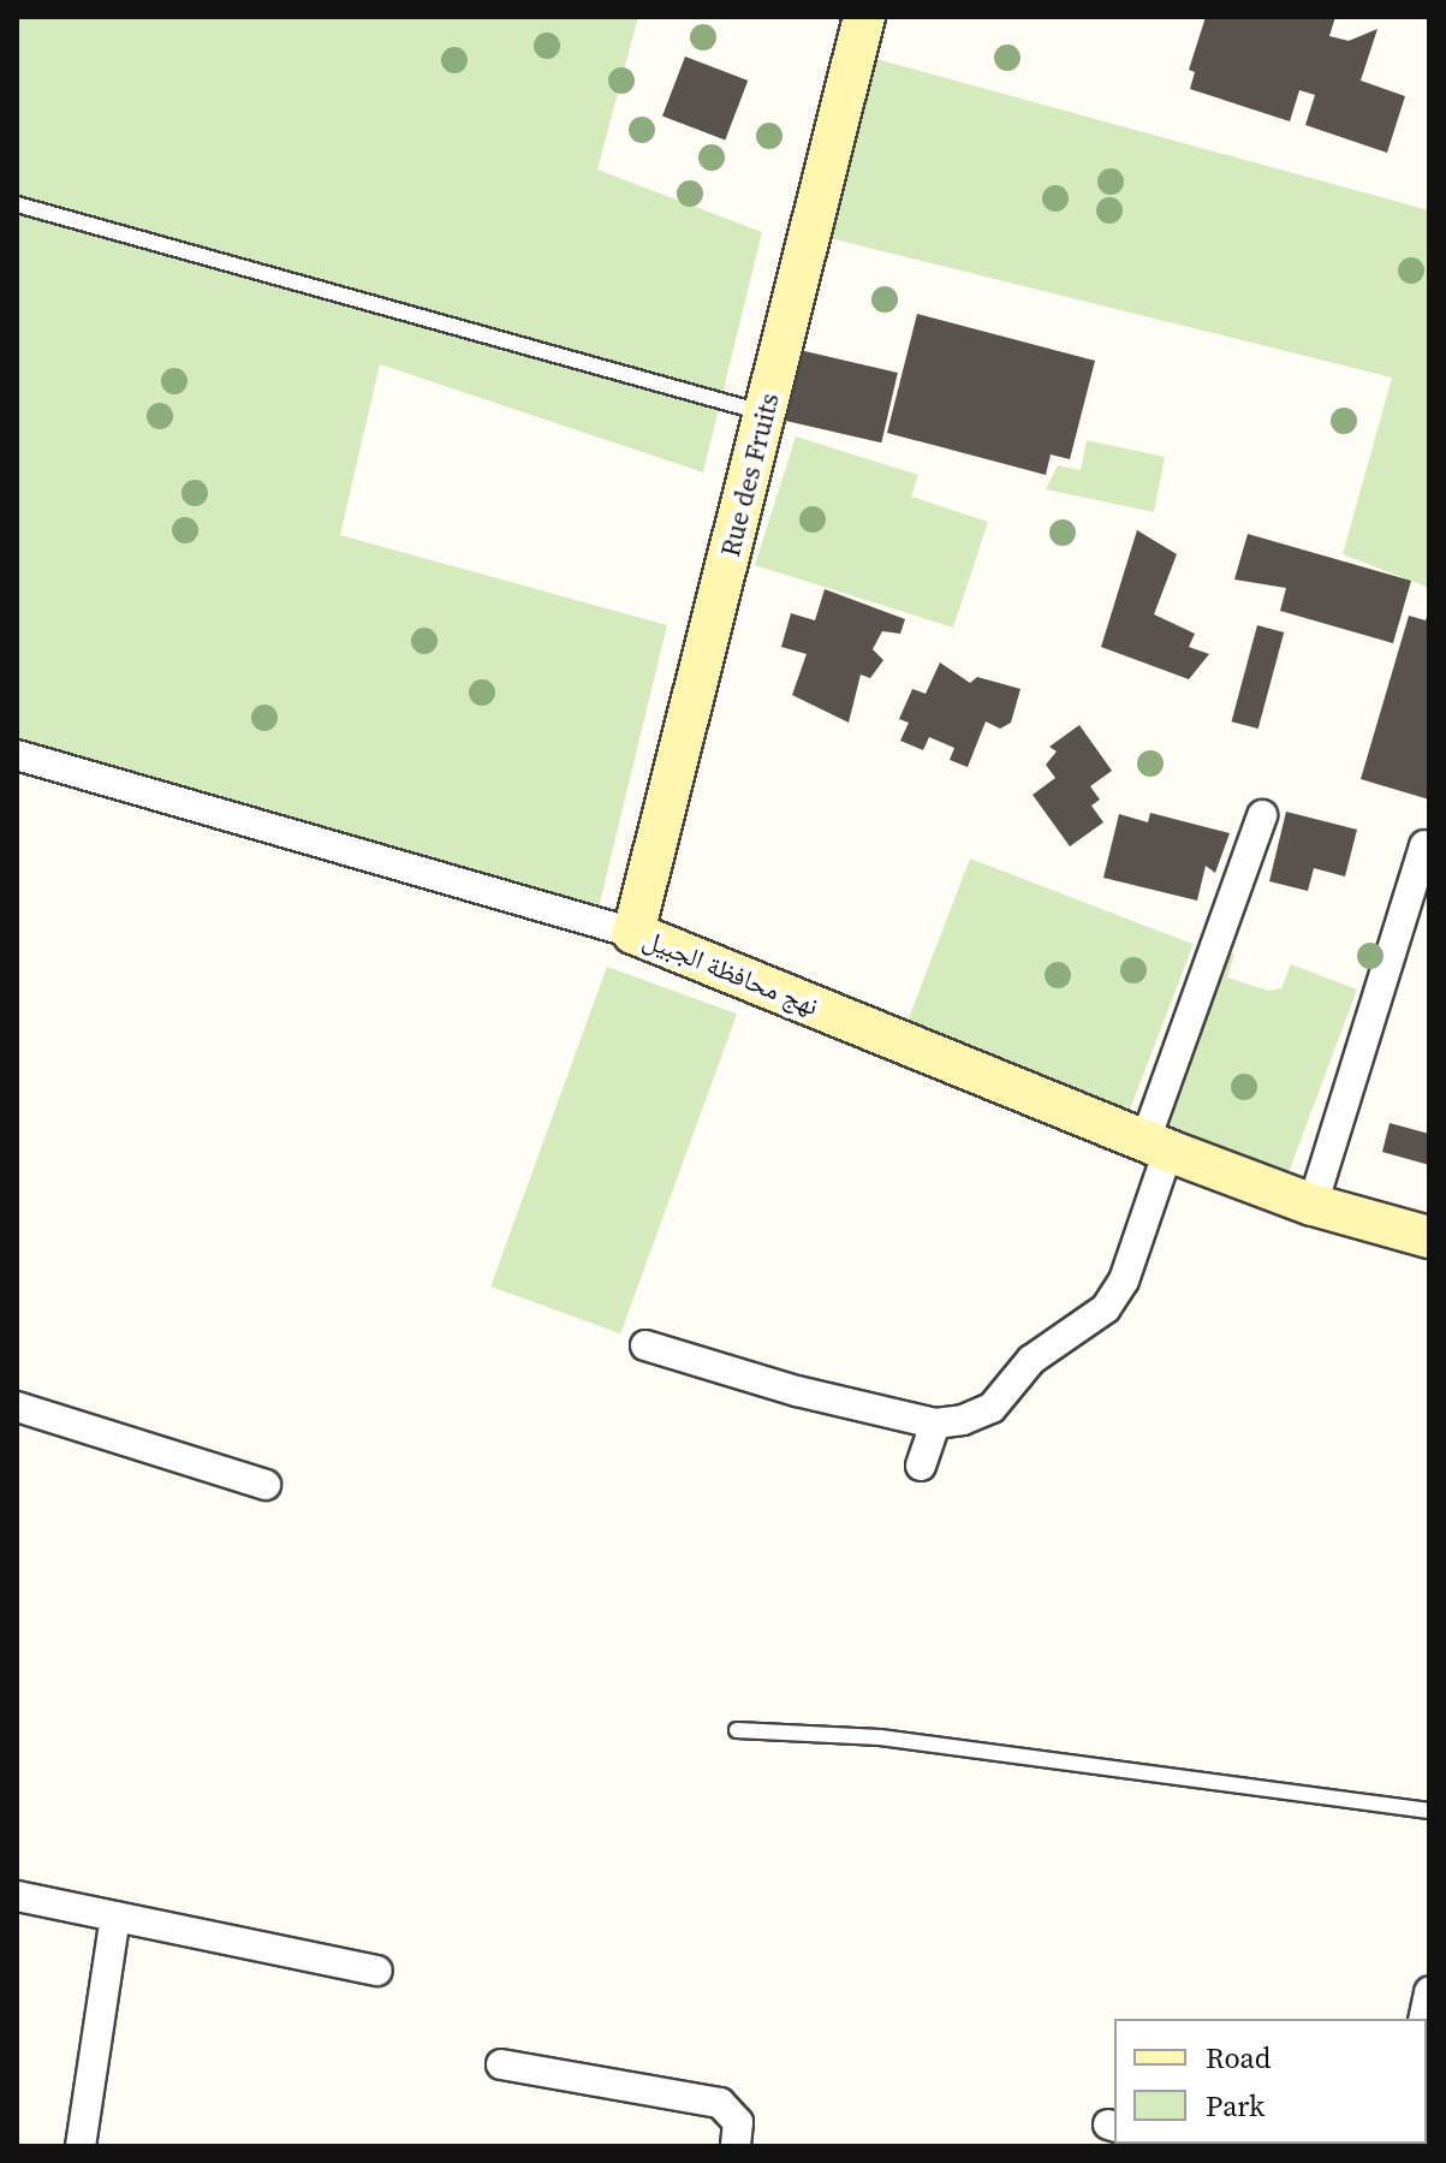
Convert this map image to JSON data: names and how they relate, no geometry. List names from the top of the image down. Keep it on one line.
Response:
{"streets":{"street":["Rue des Fruits","نهج محافظة الجبيل"]},"crossings":[["Rue des Fruits","نهج محافظة الجبيل"]],"legend":["Road","Park"]}
